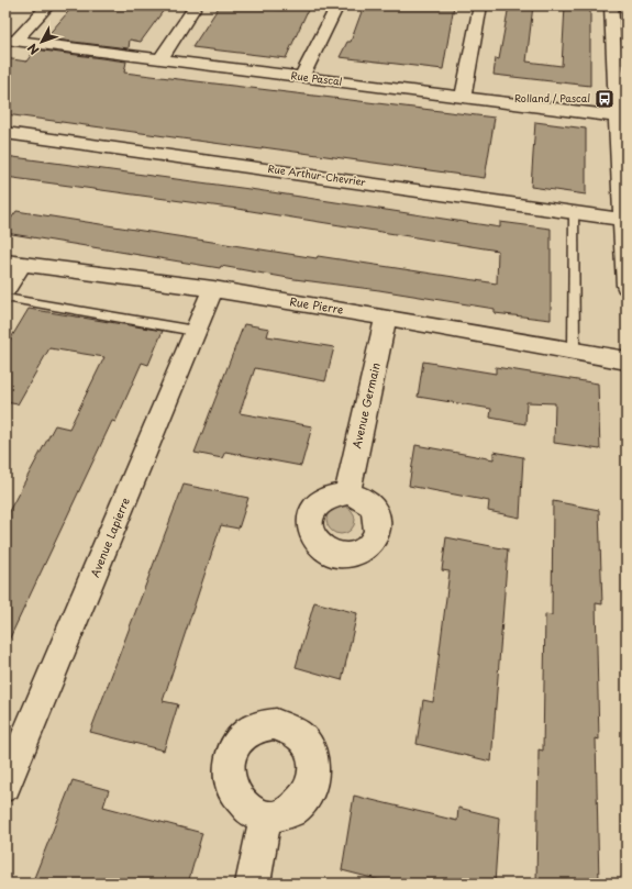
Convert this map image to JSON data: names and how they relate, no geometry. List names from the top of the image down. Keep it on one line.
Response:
{"streets":{"street":["Rue Pascal","Rue Arthur-Chevrier","Rue Pierre","Avenue Germain","Avenue Lapierre"]},"crossings":[["Rue Pierre","Avenue Germain"],["Rue Pierre","Avenue Lapierre"]],"places":{"bus stop":["Rolland / Pascal"]},"north":"bottom left"}
